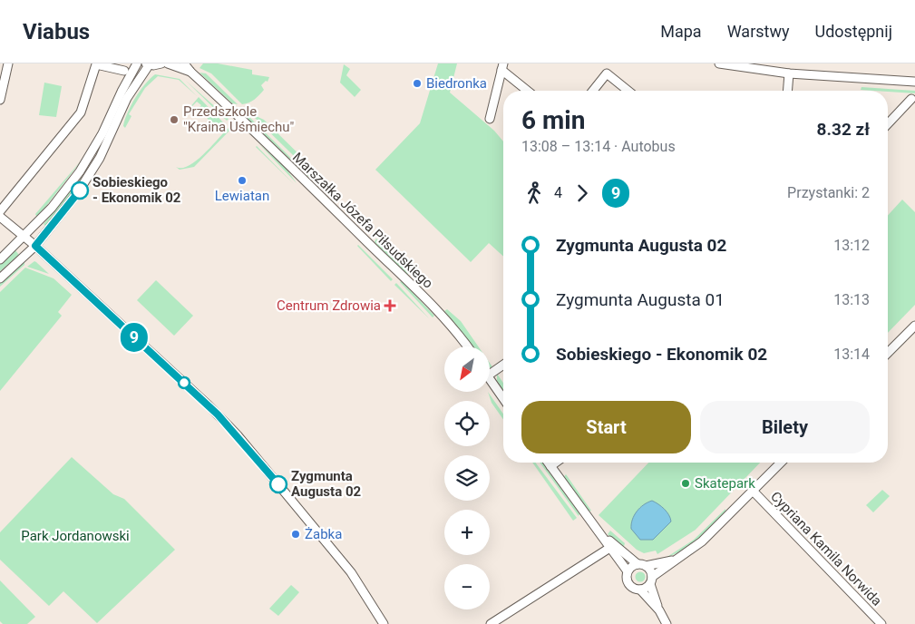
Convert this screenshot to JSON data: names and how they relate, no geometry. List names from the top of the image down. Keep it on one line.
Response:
{"streets":{"street":["Marszałka Józefa Piłsudskiego","Cypriana Kamila Norwida"]},"parks":["Park Jordanowski"],"places":{"other":["Biedronka","Przedszkole \"Kraina Uśmiechu\"","Lewiatan","Sobieskiego - Ekonomik 02","Skatepark","Zygmunta Augusta 02","Żabka"],"health":["Centrum Zdrowia"]},"lines":["bus line 9"],"north":"bottom left","page":{"header":"Viabus","nav":["Mapa","Warstwy","Udostępnij"],"on_map":"9","heading":["6 min","13:08 – 13:14 · Autobus","8.32 zł"],"legs":["4","9","Przystanki: 2"],"list":[{"name":"Zygmunta Augusta 02","value":"13:12"},{"name":"Zygmunta Augusta 01","value":"13:13"},{"name":"Sobieskiego - Ekonomik 02","value":"13:14"}],"map_buttons":["+","−"],"buttons":["Start","Bilety"]}}
